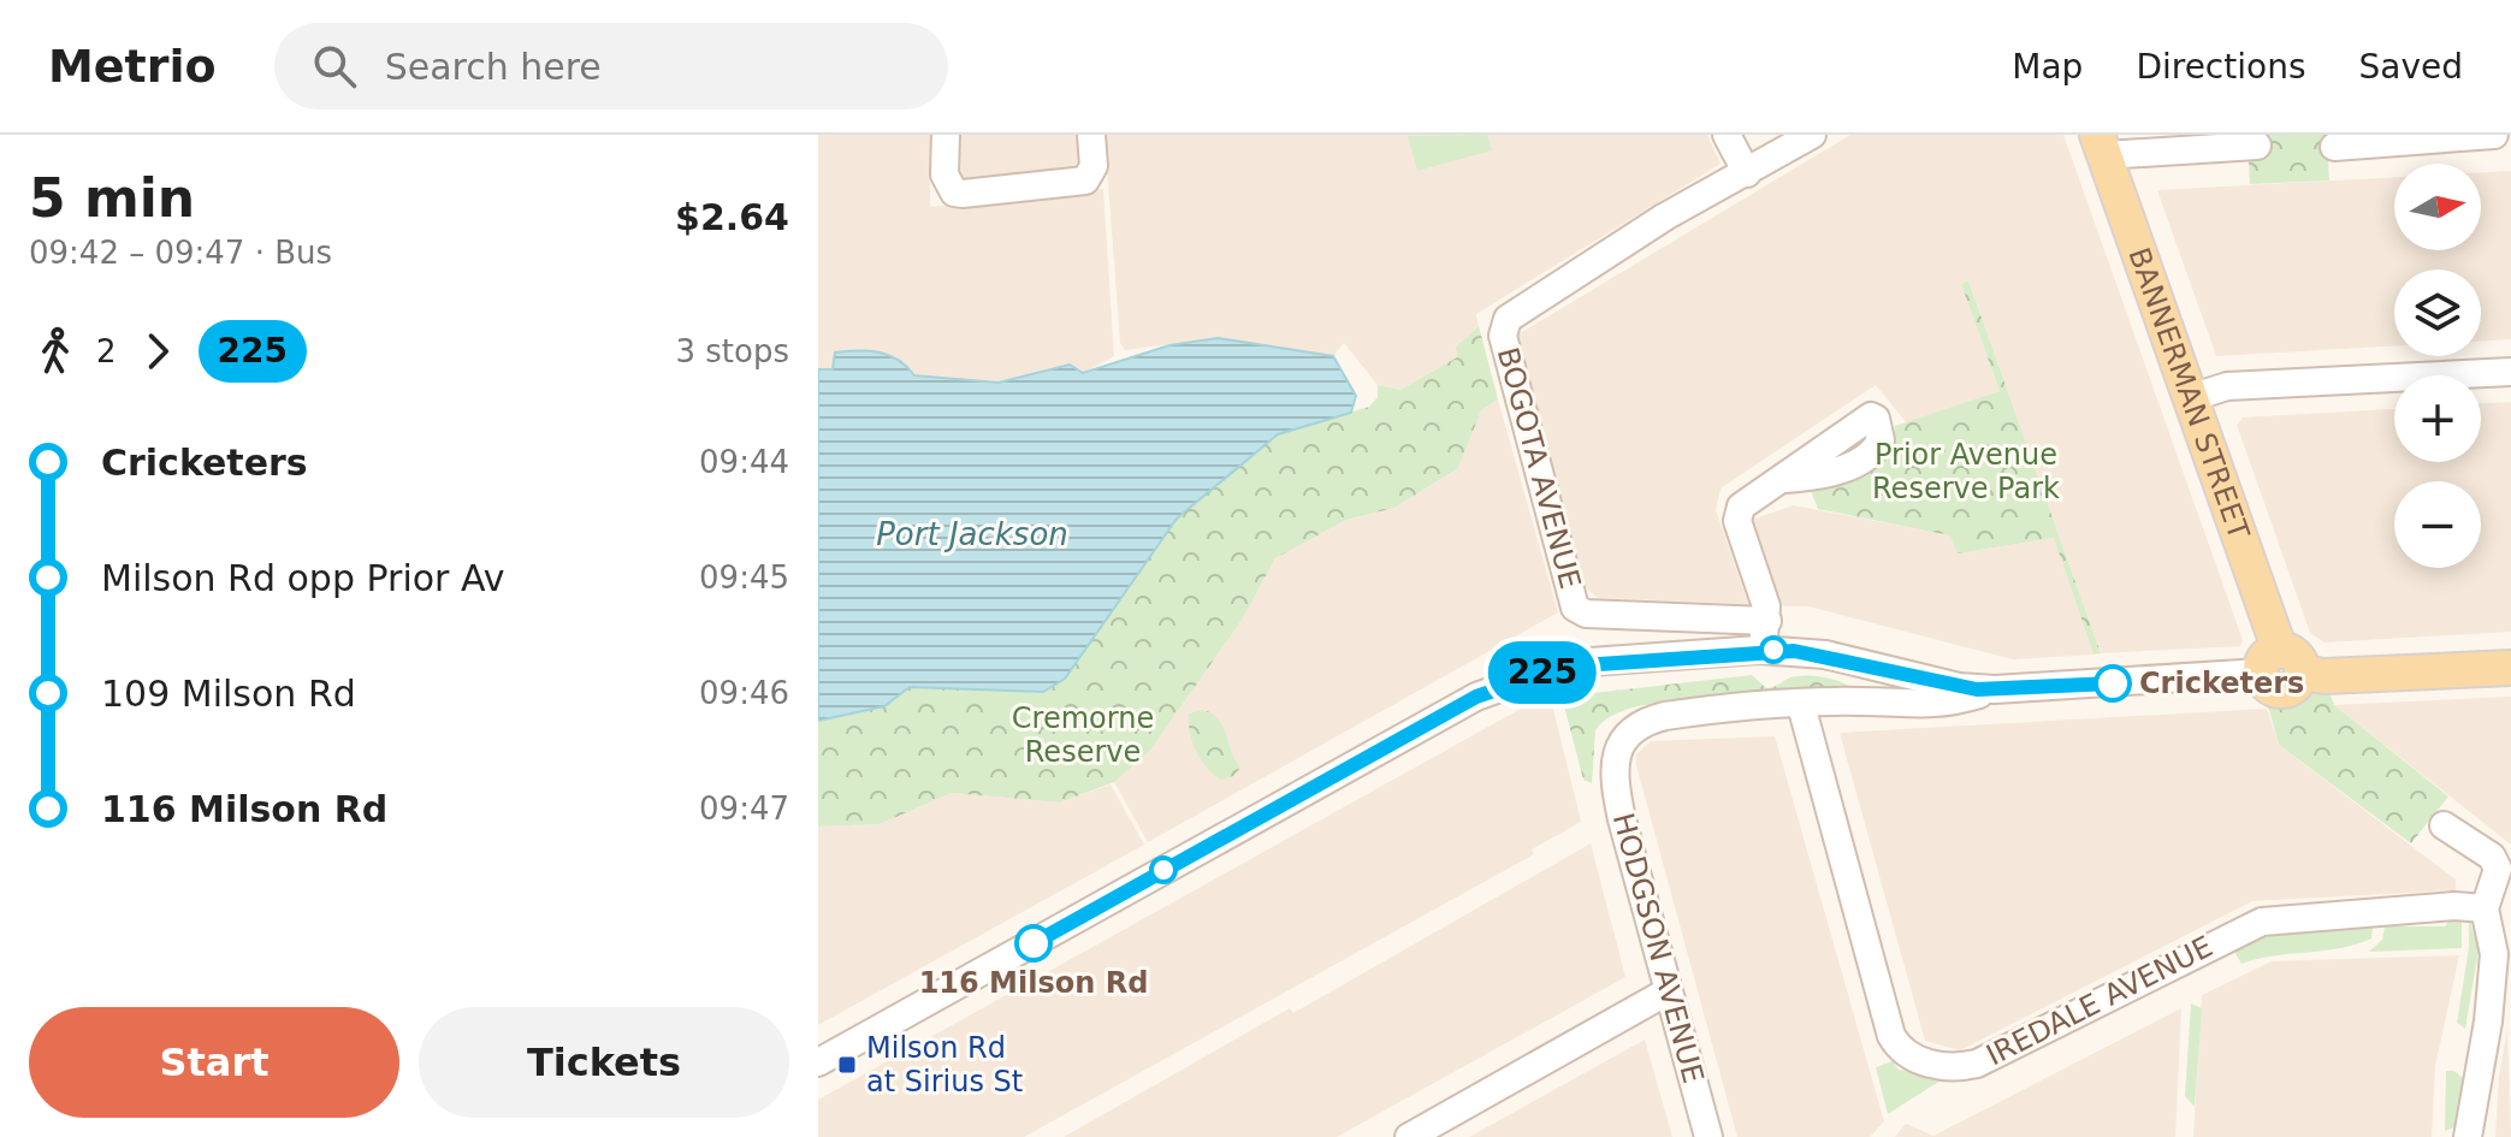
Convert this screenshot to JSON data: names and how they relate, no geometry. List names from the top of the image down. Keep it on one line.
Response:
{"streets":{"main road":["BANNERMAN STREET"],"street":["BOGOTA AVENUE","HODGSON AVENUE","IREDALE AVENUE"]},"crossings":[["HODGSON AVENUE","IREDALE AVENUE"]],"water":["Port Jackson"],"parks":["Prior Avenue Reserve Park","Cremorne Reserve"],"places":{"other":["Cricketers","116 Milson Rd"],"transit":["Milson Rd at Sirius St"]},"lines":["bus line 225"],"north":"right","page":{"header":"Metrio","search":"Search here","nav":["Map","Directions","Saved"],"heading":["5 min","09:42 – 09:47 · Bus","$2.64"],"on_map":"225","map_buttons":["+","−"],"legs":["2","225","3 stops"],"list":[{"name":"Cricketers","value":"09:44"},{"name":"Milson Rd opp Prior Av","value":"09:45"},{"name":"109 Milson Rd","value":"09:46"},{"name":"116 Milson Rd","value":"09:47"}],"buttons":["Start","Tickets"]}}
